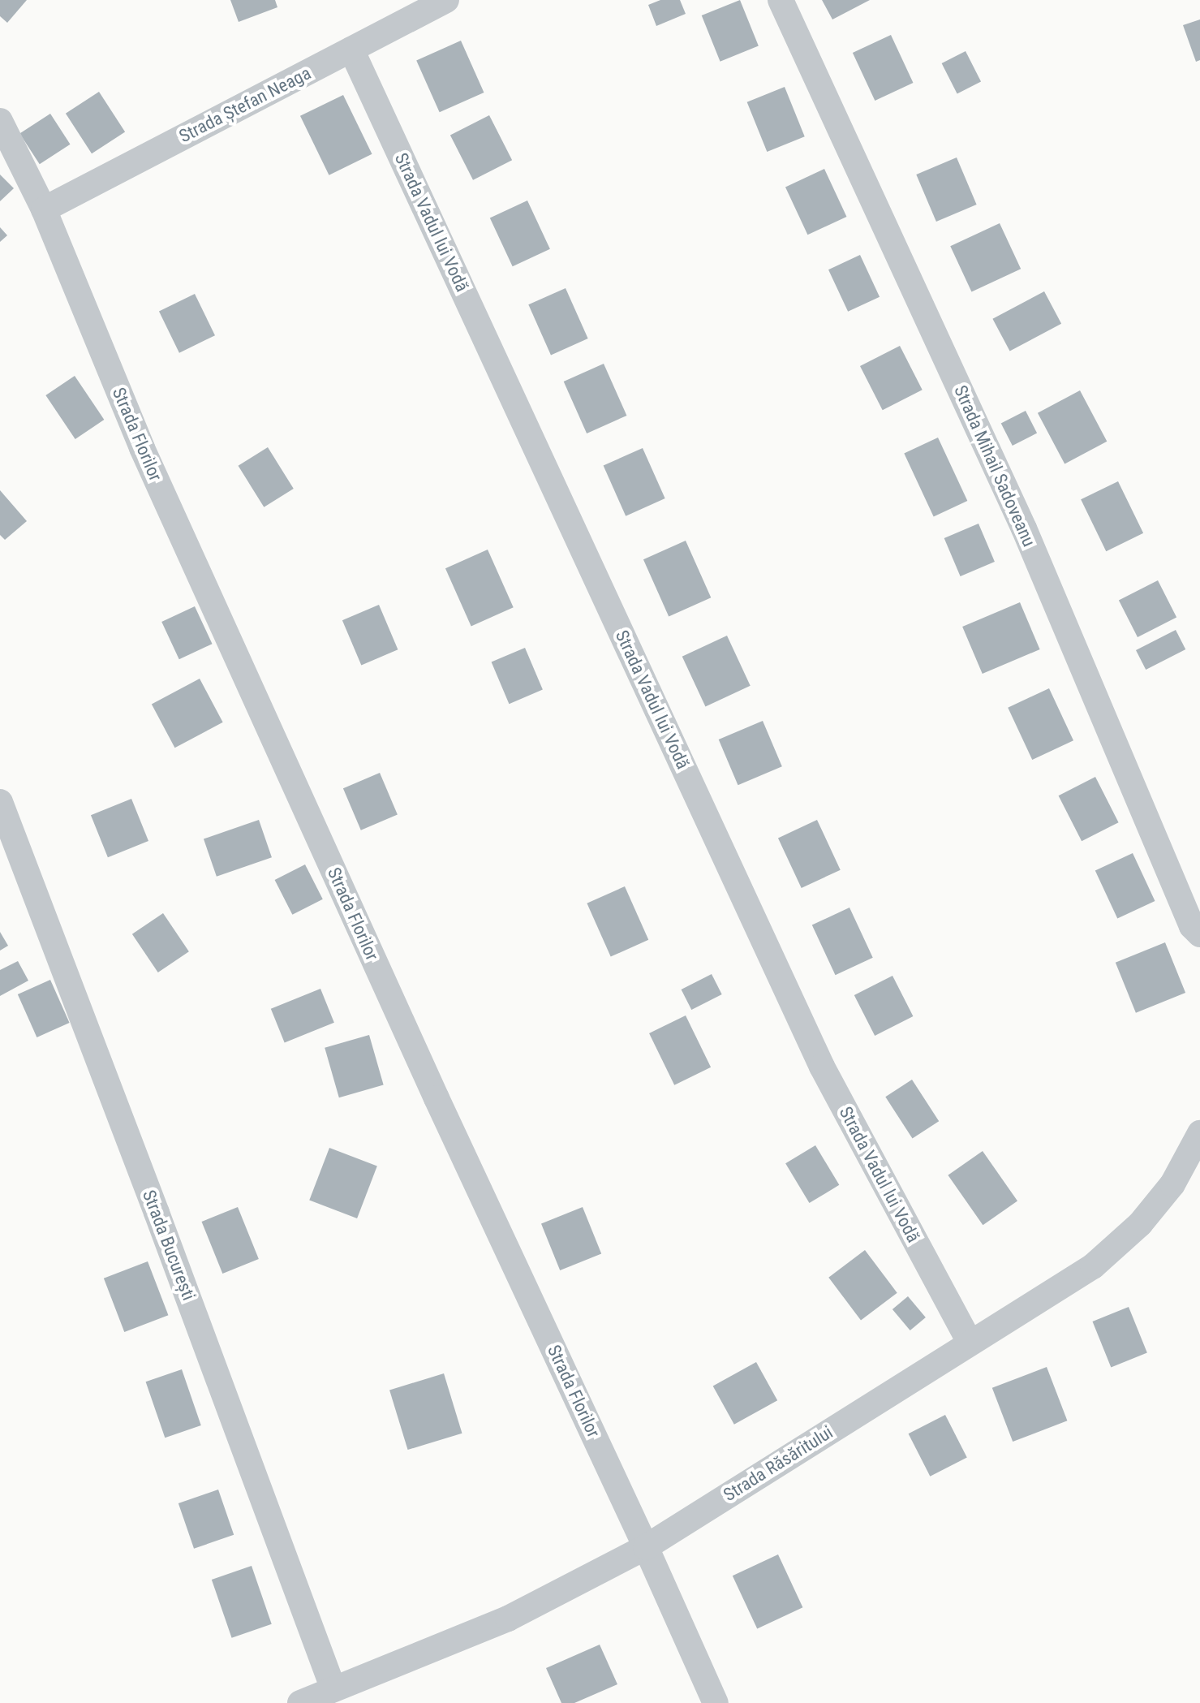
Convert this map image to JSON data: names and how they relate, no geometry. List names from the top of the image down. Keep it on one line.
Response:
{"streets":{"street":["Strada Ștefan Neaga","Strada Vadul lui Vodă","Strada Florilor","Strada Mihail Sadoveanu","Strada București","Strada Răsăritului"]},"crossings":[["Strada Ștefan Neaga","Strada Vadul lui Vodă"],["Strada Ștefan Neaga","Strada Florilor"],["Strada Vadul lui Vodă","Strada Răsăritului"],["Strada Florilor","Strada Răsăritului"],["Strada București","Strada Răsăritului"]]}
